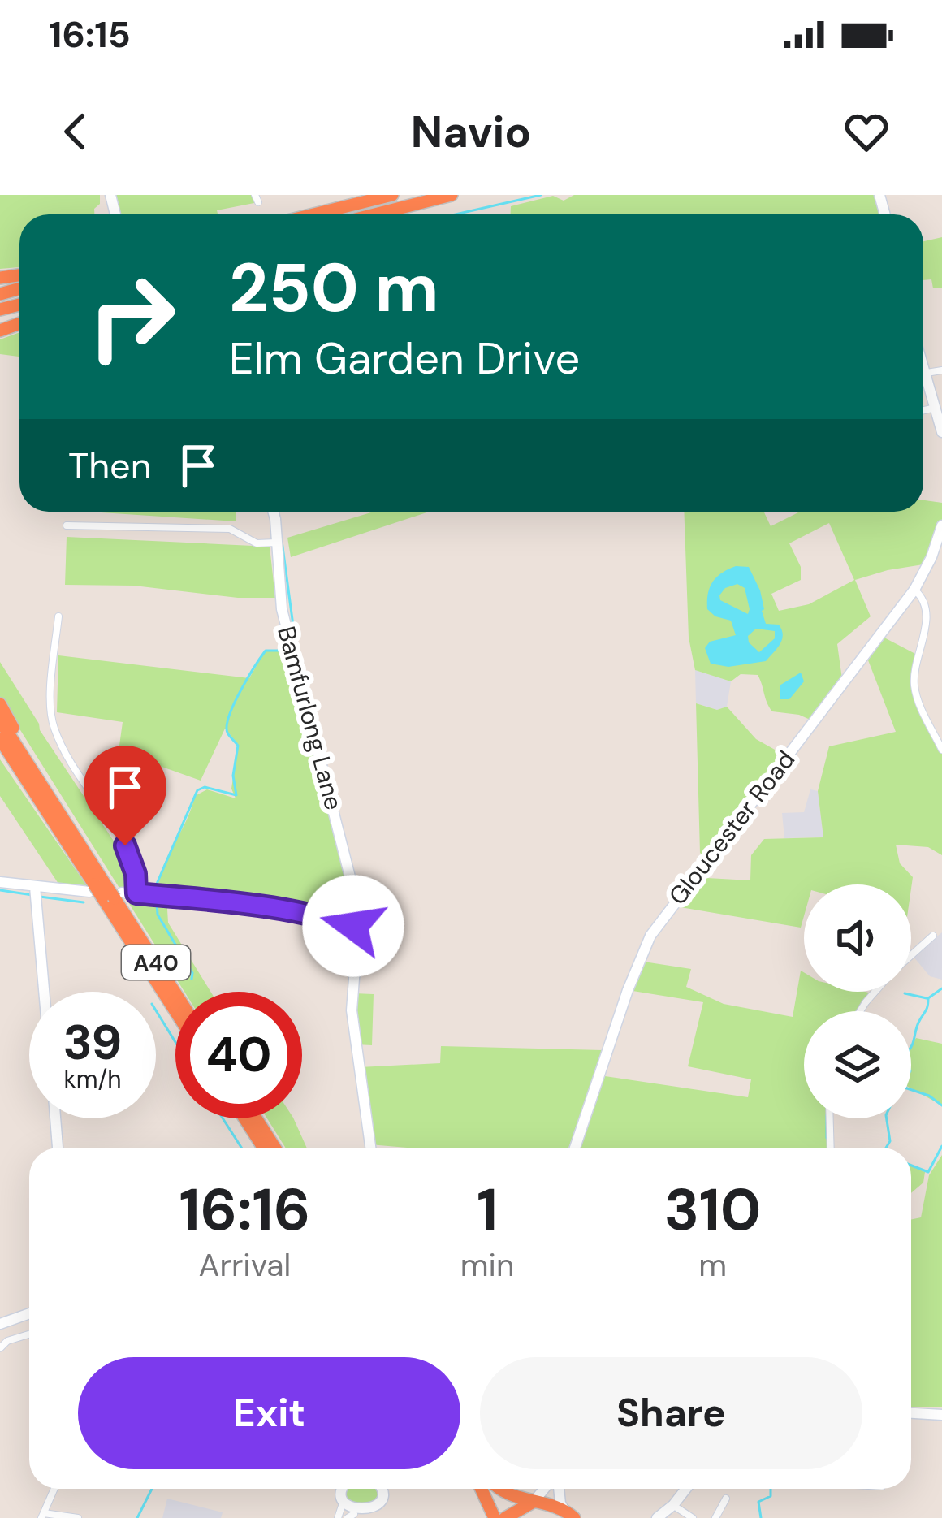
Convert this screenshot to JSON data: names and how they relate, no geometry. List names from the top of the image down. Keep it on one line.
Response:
{"streets":{"highway":["A40"],"street":["Bamfurlong Lane","Gloucester Road"]},"page":{"status":"16:15","header":"Navio","turn":["250 m","Elm Garden Drive"],"then":"Then","speed":"39 km/h","limit":"40","eta":["16:16","Arrival","1","min","310","m"],"buttons":["Exit","Share"]}}
